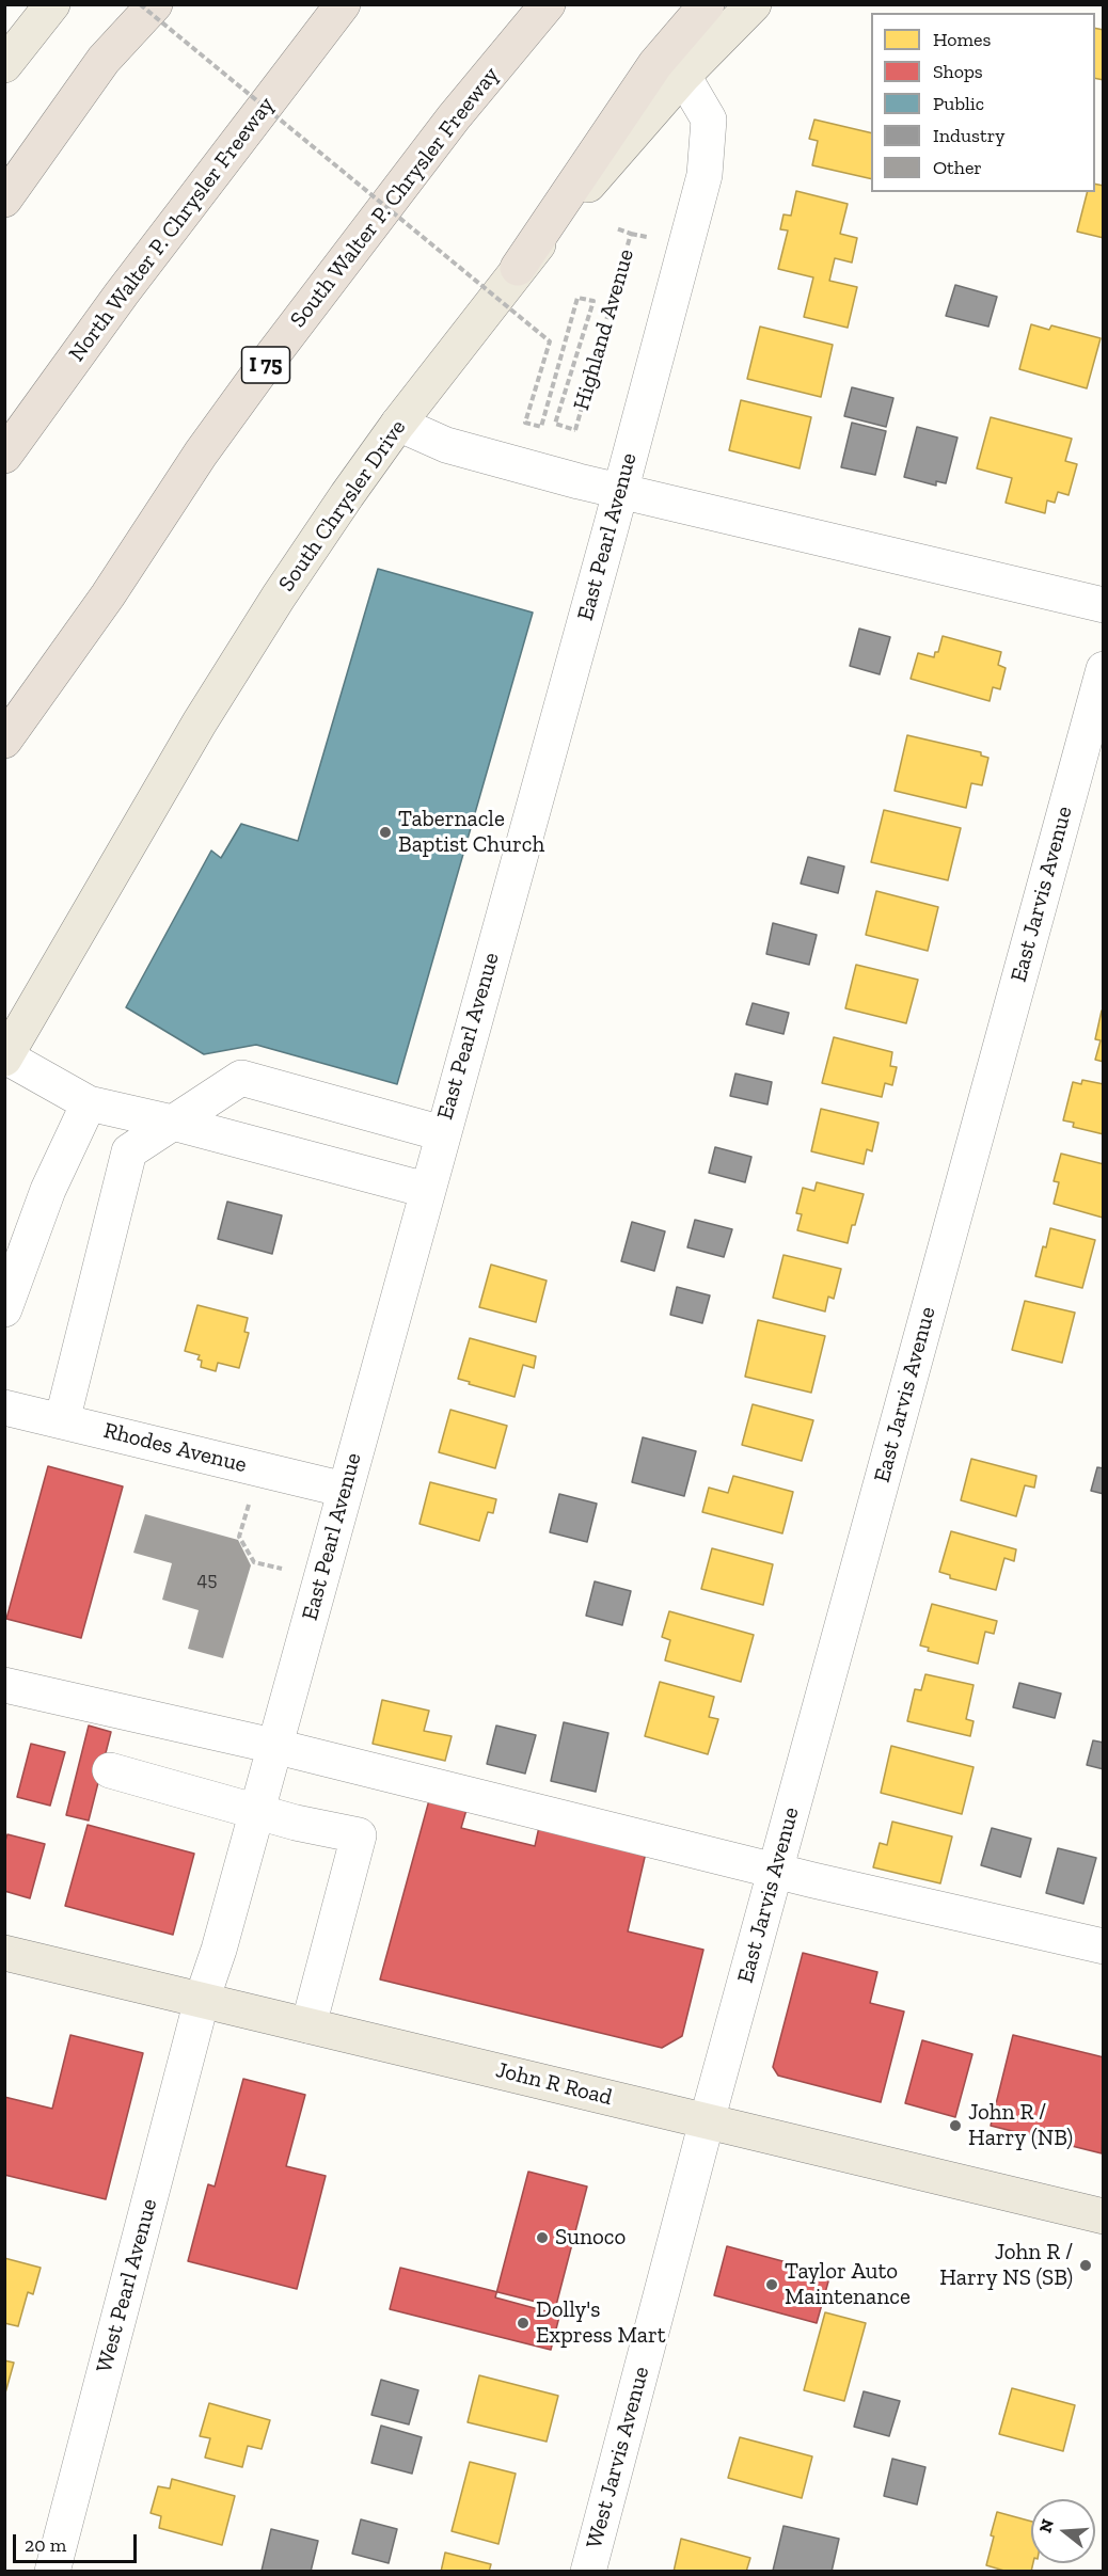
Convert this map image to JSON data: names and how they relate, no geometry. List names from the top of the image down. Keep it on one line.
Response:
{"streets":{"highway":["South Walter P. Chrysler Freeway","North Walter P. Chrysler Freeway","I 75"],"main road":["South Chrysler Drive","John R Road"],"street":["East Pearl Avenue","East Jarvis Avenue","Rhodes Avenue","West Pearl Avenue","West Jarvis Avenue"],"path":["Highland Avenue"]},"crossings":[["South Chrysler Drive","East Pearl Avenue"],["East Pearl Avenue","Rhodes Avenue"],["East Pearl Avenue","John R Road"],["East Pearl Avenue","West Pearl Avenue"],["East Jarvis Avenue","John R Road"],["East Jarvis Avenue","West Jarvis Avenue"],["John R Road","West Pearl Avenue"],["John R Road","West Jarvis Avenue"]],"places":["Tabernacle Baptist Church","John R / Harry (NB)","Sunoco","John R / Harry NS (SB)","Taylor Auto Maintenance","Dolly's Express Mart"],"house_numbers":["45"],"legend":["Homes","Shops","Public","Industry","Other"],"scale_bar":"20 m","north":"left"}
